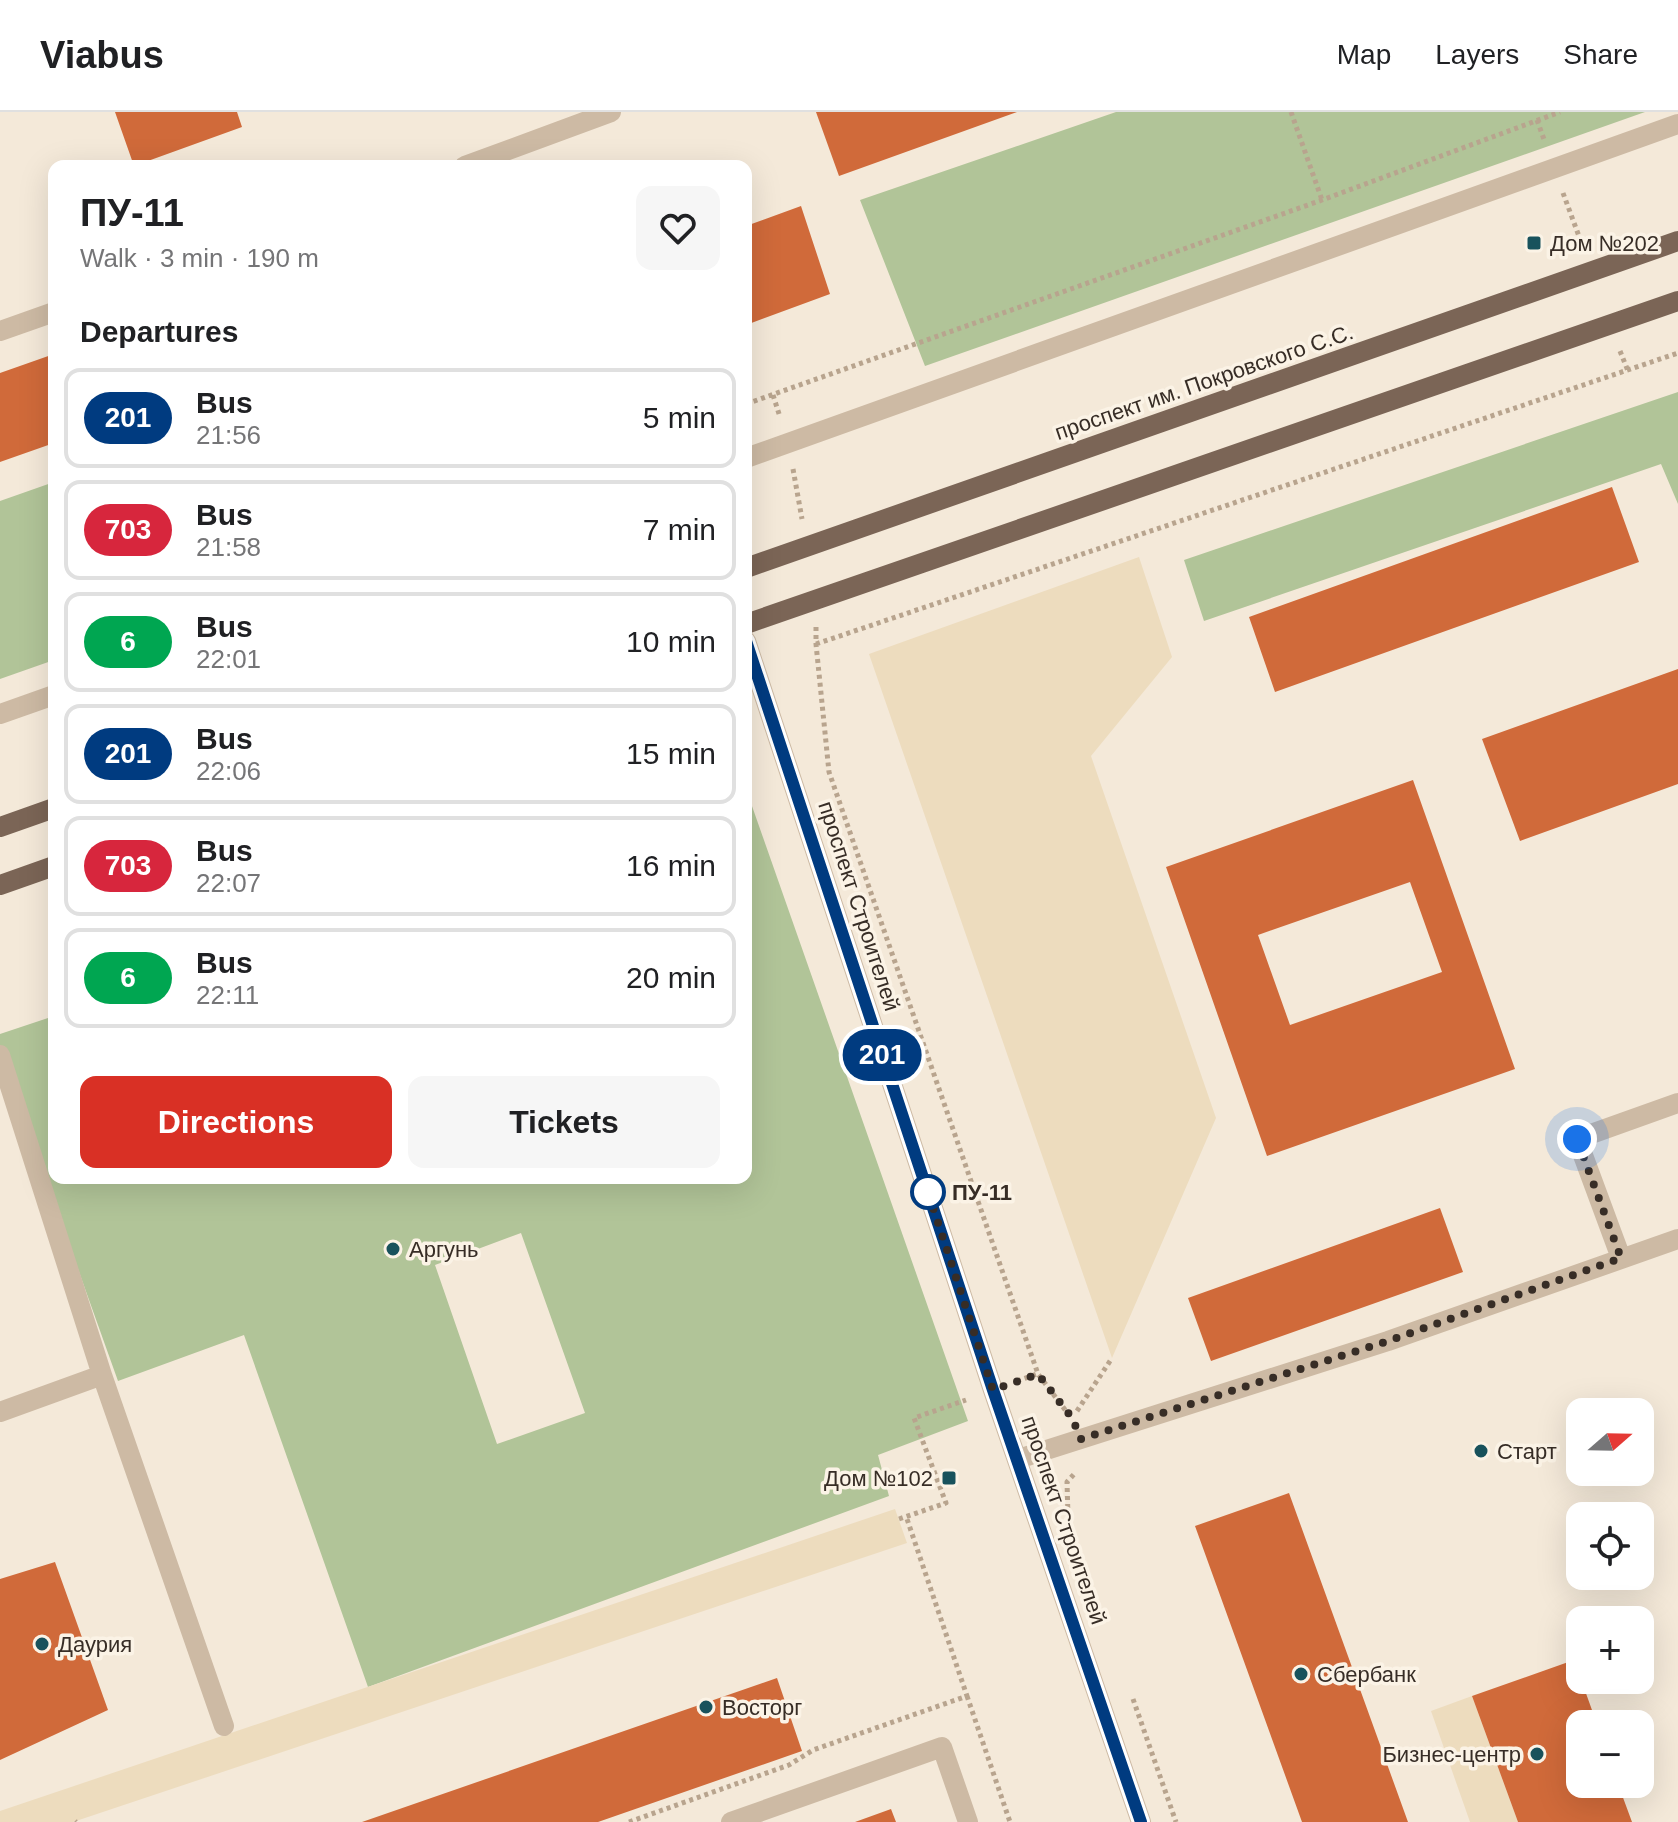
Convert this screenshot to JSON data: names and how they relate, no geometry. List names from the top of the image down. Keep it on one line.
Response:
{"streets":{"main road":["проспект им. Покровского С.С."],"street":["проспект Строителей"]},"places":{"transit":["Дом №202","Дом №102"],"other":["ПУ-11","Аргунь","Старт","Даурия","Сбербанк","Восторг","Бизнес-центр"]},"lines":["bus line 201"],"north":"right","page":{"header":"Viabus","nav":["Map","Layers","Share"],"on_map":"201","heading":[["ПУ-11","Walk · 3 min · 190 m"],"Departures"],"list":[{"mark":"201","name":"Bus","note":"21:56","value":"5 min"},{"mark":"703","name":"Bus","note":"21:58","value":"7 min"},{"mark":"6","name":"Bus","note":"22:01","value":"10 min"},{"mark":"201","name":"Bus","note":"22:06","value":"15 min"},{"mark":"703","name":"Bus","note":"22:07","value":"16 min"},{"mark":"6","name":"Bus","note":"22:11","value":"20 min"}],"buttons":["Directions","Tickets"],"map_buttons":["+","−"]}}
